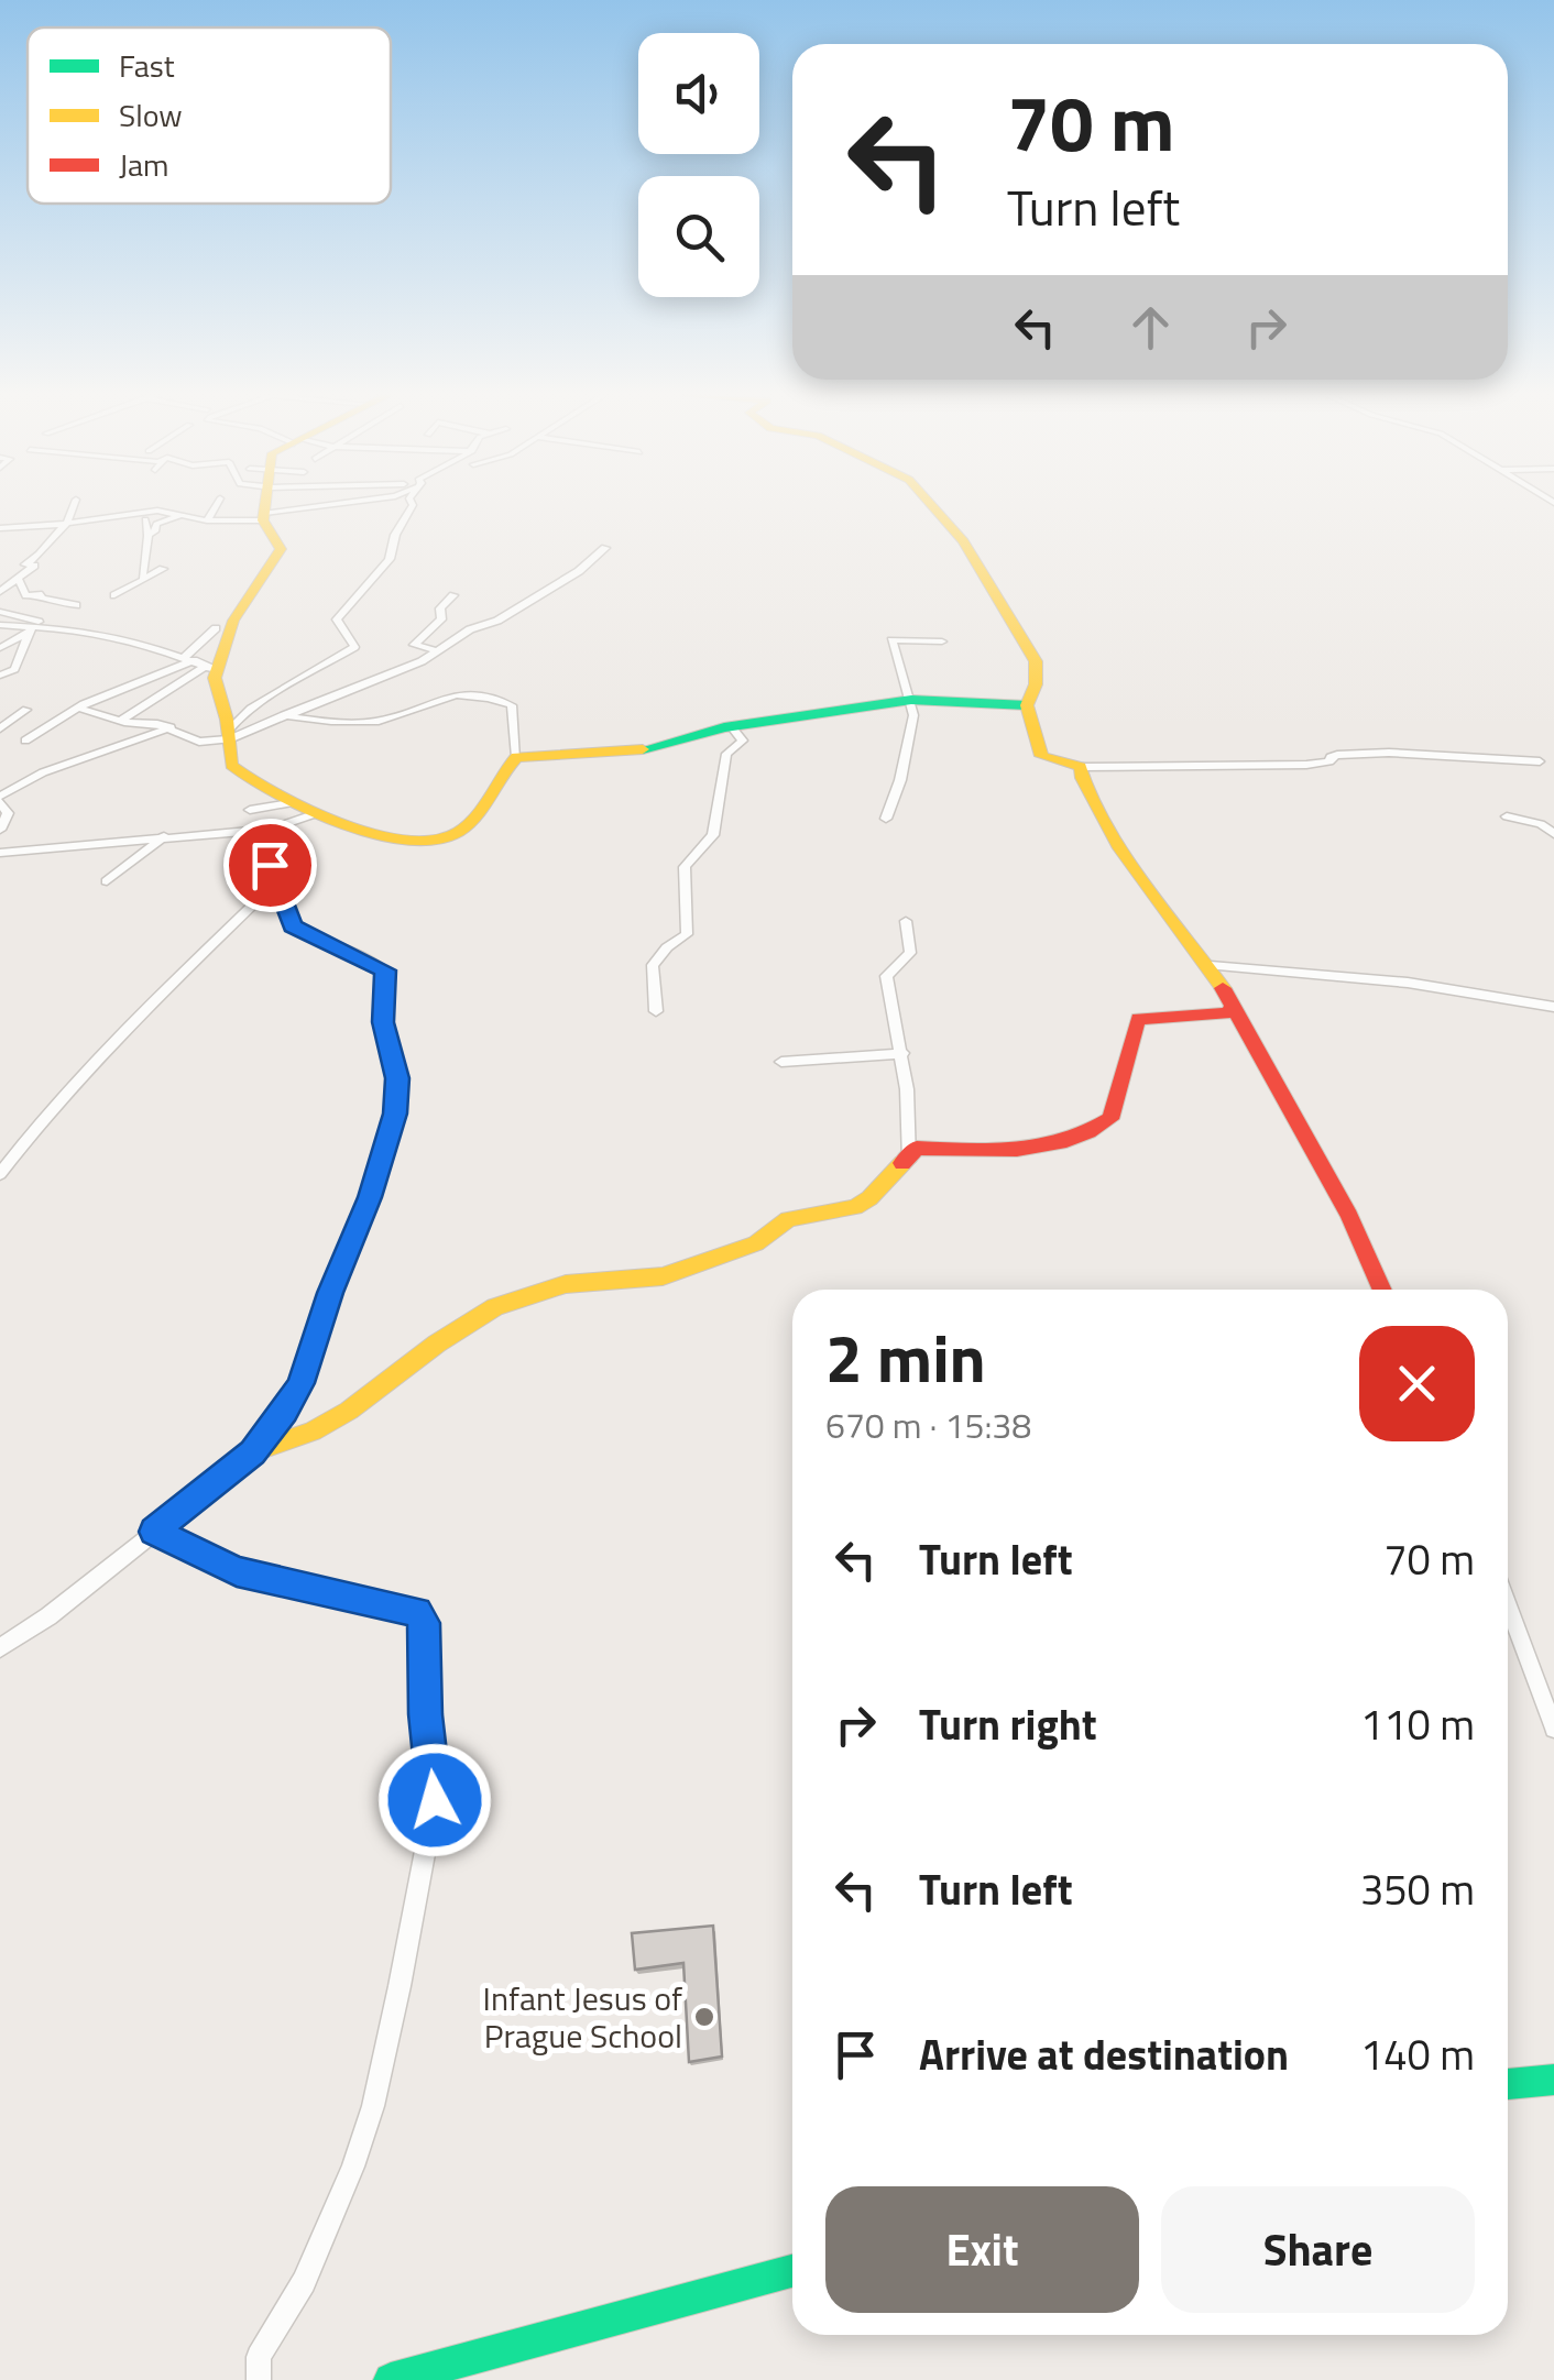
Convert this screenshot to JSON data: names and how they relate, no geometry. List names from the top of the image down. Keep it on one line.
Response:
{"places":["Infant Jesus of Prague School"],"legend":["Fast","Slow","Jam"],"page":{"turn":["70 m","Turn left"],"heading":["2 min","670 m · 15:38"],"list":[{"name":"Turn left","value":"70 m"},{"name":"Turn right","value":"110 m"},{"name":"Turn left","value":"350 m"},{"name":"Arrive at destination","value":"140 m"}],"buttons":["Exit","Share"]}}
